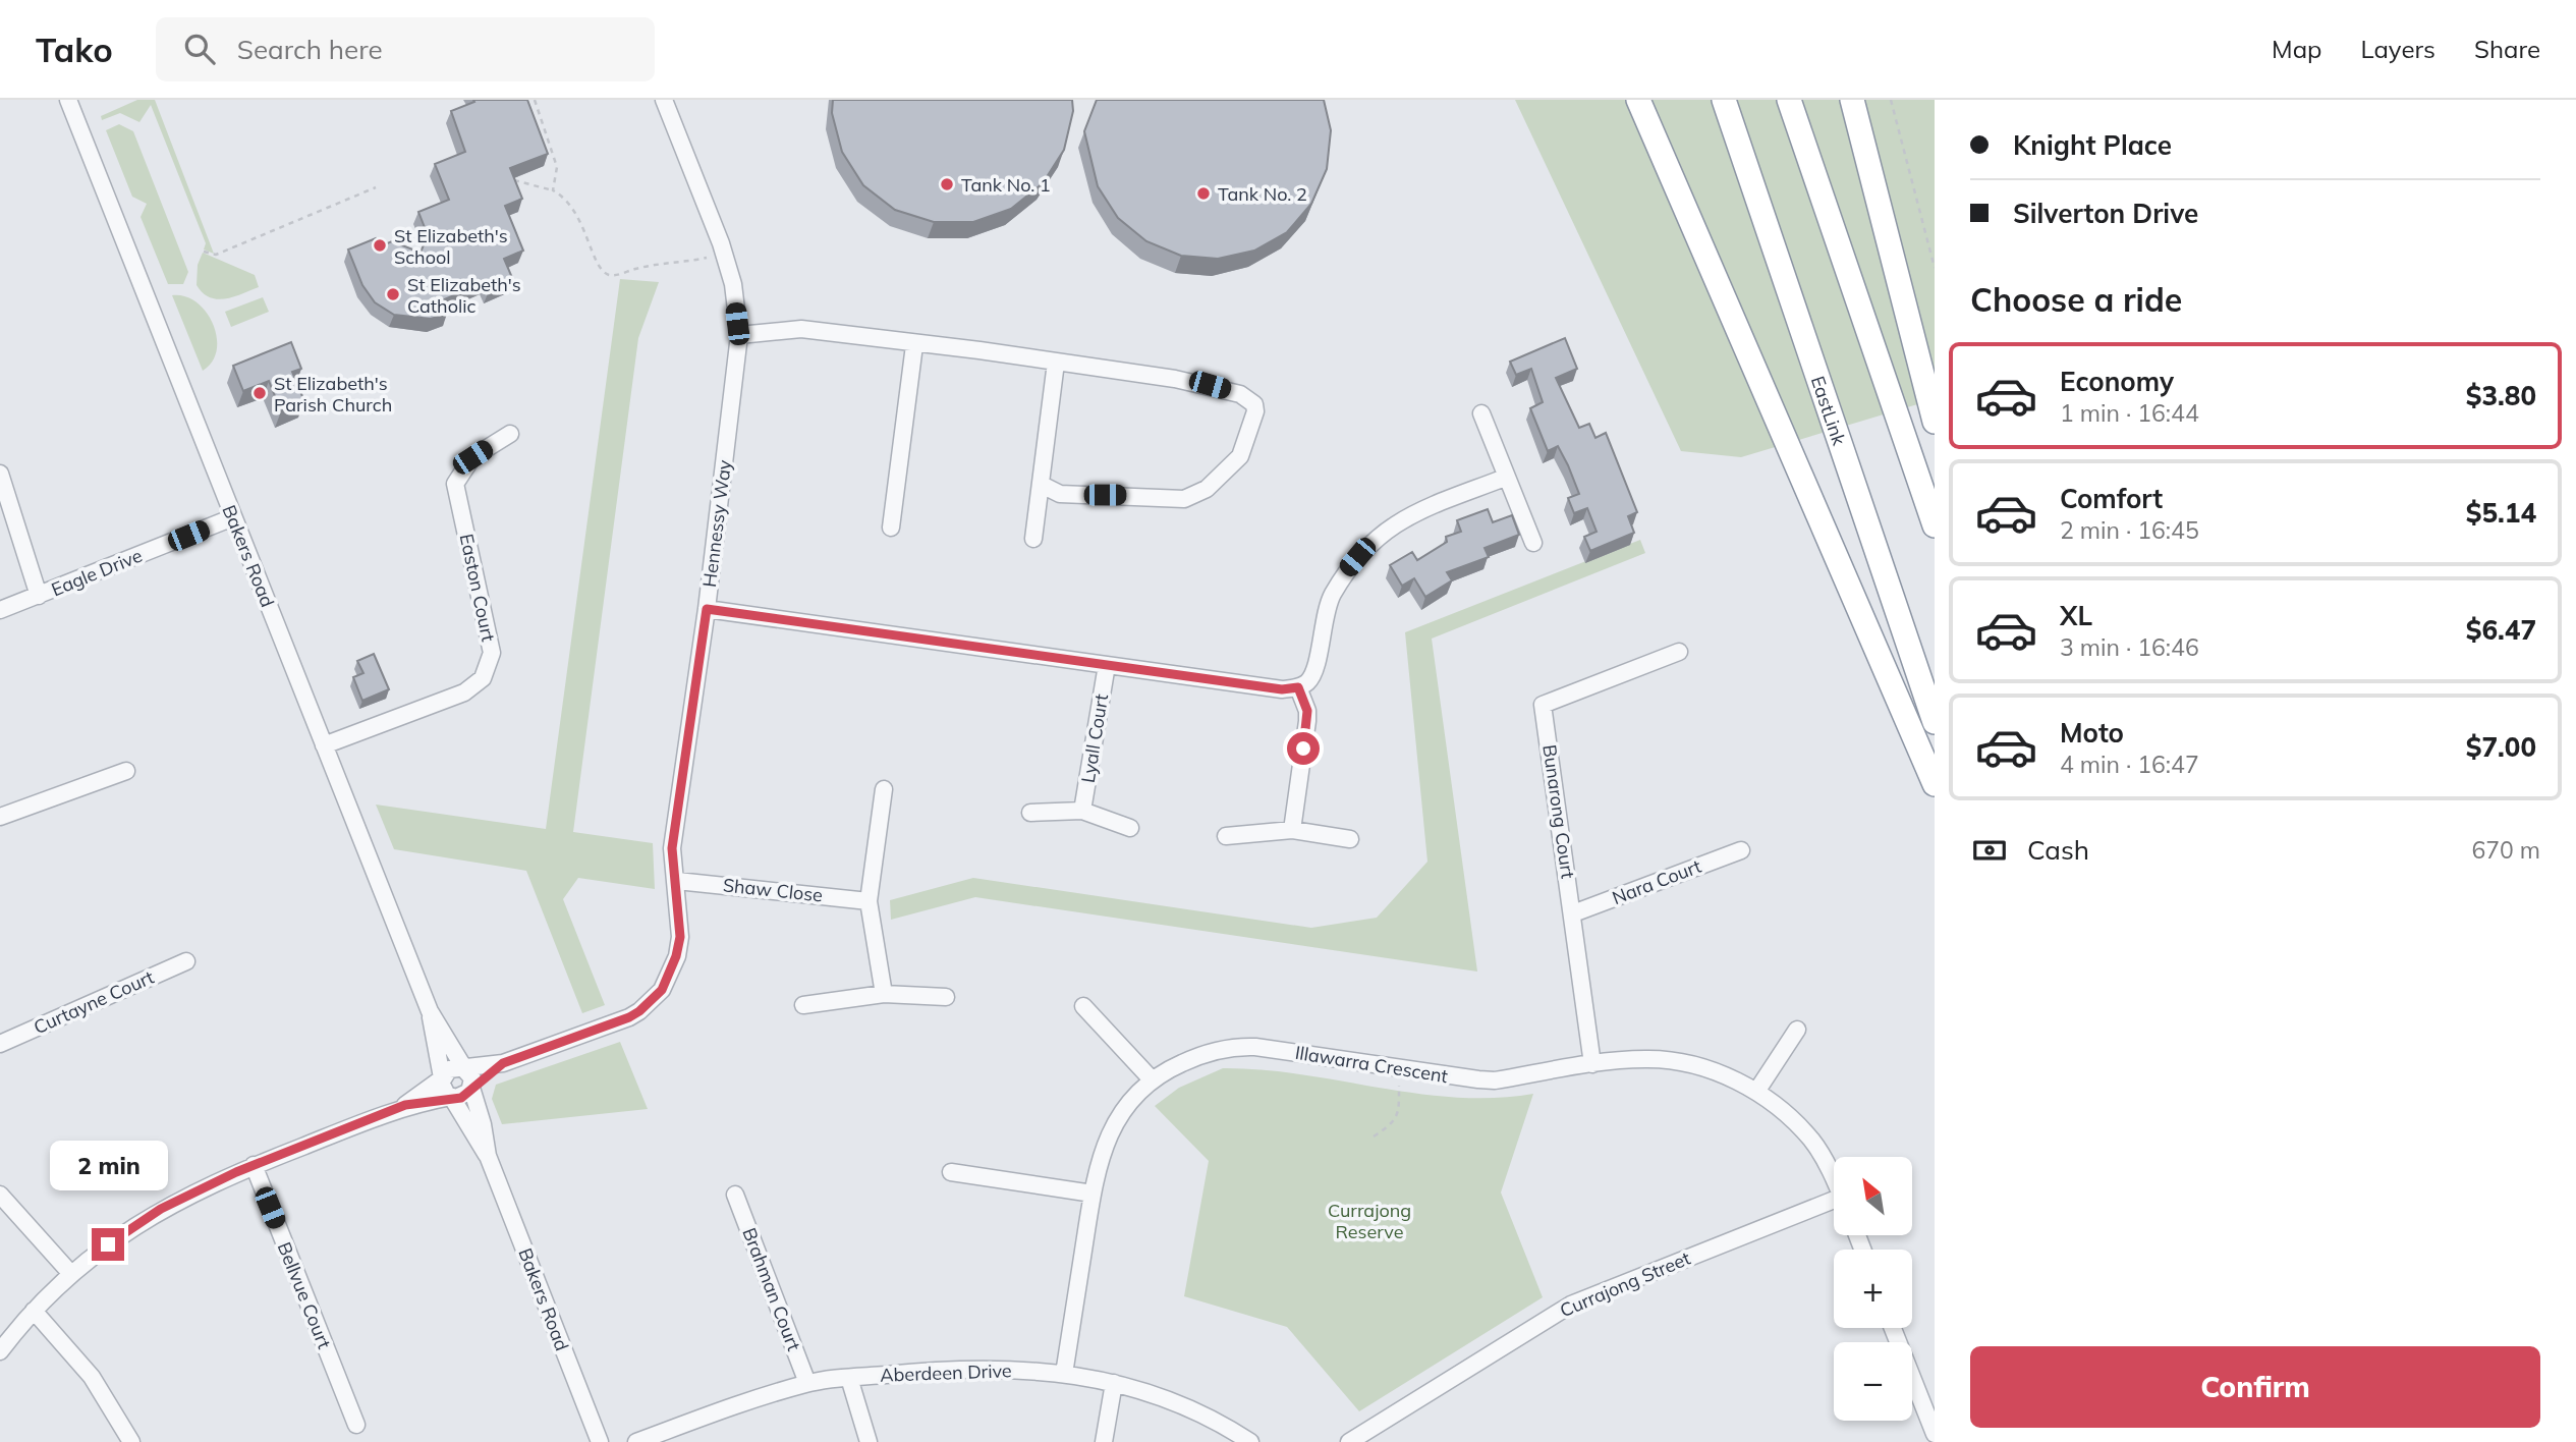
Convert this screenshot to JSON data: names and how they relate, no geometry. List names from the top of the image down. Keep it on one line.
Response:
{"streets":{"highway":["EastLink"],"street":["Hennessy Way","Bakers Road","Eagle Drive","Easton Court","Lyall Court","Bunarong Court","Nara Court","Shaw Close","Curtayne Court","Illawarra Crescent","Currajong Street","Brahman Court","Bellvue Court","Aberdeen Drive"]},"crossings":[["Hennessy Way","Bakers Road"],["Hennessy Way","Shaw Close"],["Bakers Road","Eagle Drive"],["Bakers Road","Easton Court"],["Bunarong Court","Nara Court"],["Bunarong Court","Illawarra Crescent"],["Illawarra Crescent","Aberdeen Drive"],["Brahman Court","Aberdeen Drive"]],"parks":["Currajong Reserve"],"places":["Tank No. 1","Tank No. 2","St Elizabeth's School","St Elizabeth's Catholic","St Elizabeth's Parish Church"],"north":"top left","page":{"header":"Tako","search":"Search here","nav":["Map","Layers","Share"],"banner":["Knight Place","Silverton Drive"],"heading":"Choose a ride","list":[{"name":"Economy","note":"1 min · 16:44","value":"$3.80"},{"name":"Comfort","note":"2 min · 16:45","value":"$5.14"},{"name":"XL","note":"3 min · 16:46","value":"$6.47"},{"name":"Moto","note":"4 min · 16:47","value":"$7.00"}],"pay":["Cash","670 m"],"bubble":"2 min","map_buttons":["+","−"],"buttons":"Confirm"}}
